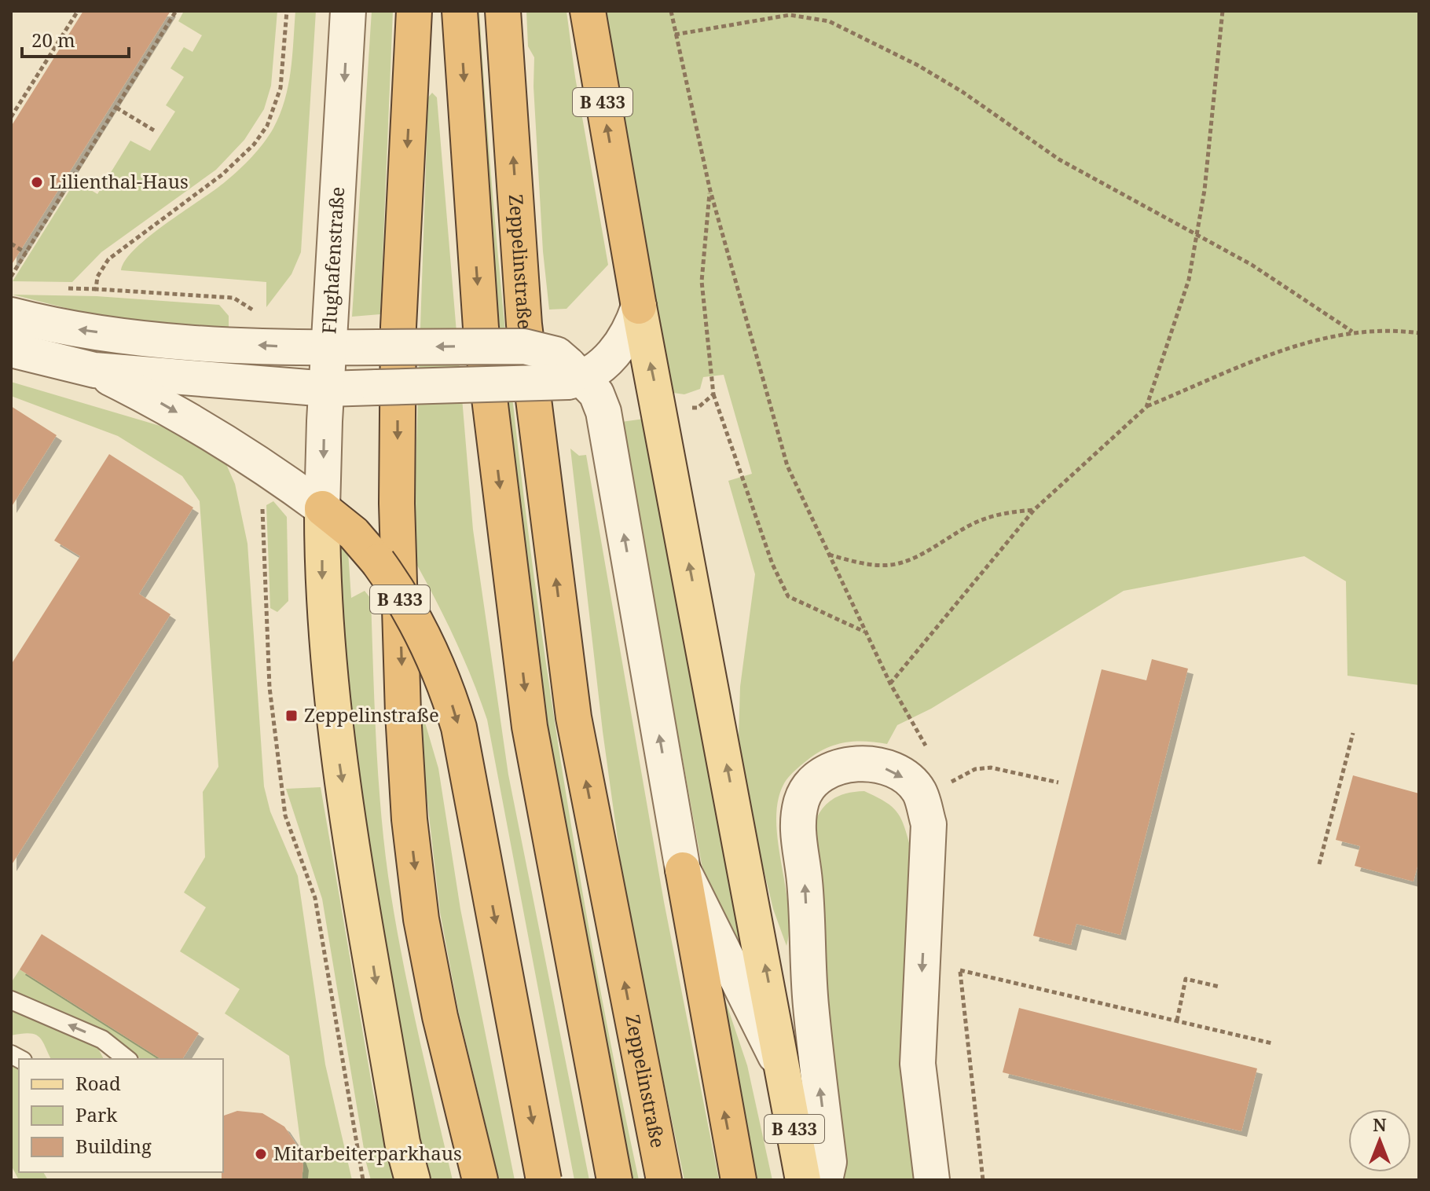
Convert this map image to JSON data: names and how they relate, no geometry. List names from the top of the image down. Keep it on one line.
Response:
{"streets":{"highway":["B 433","Zeppelinstraße"],"street":["Flughafenstraße"]},"one_way":["Flughafenstraße"],"places":{"other":["Lilienthal-Haus","Mitarbeiterparkhaus"],"transit":["Zeppelinstraße"]},"legend":["Road","Park","Building"],"scale_bar":"20 m","north":"top"}
